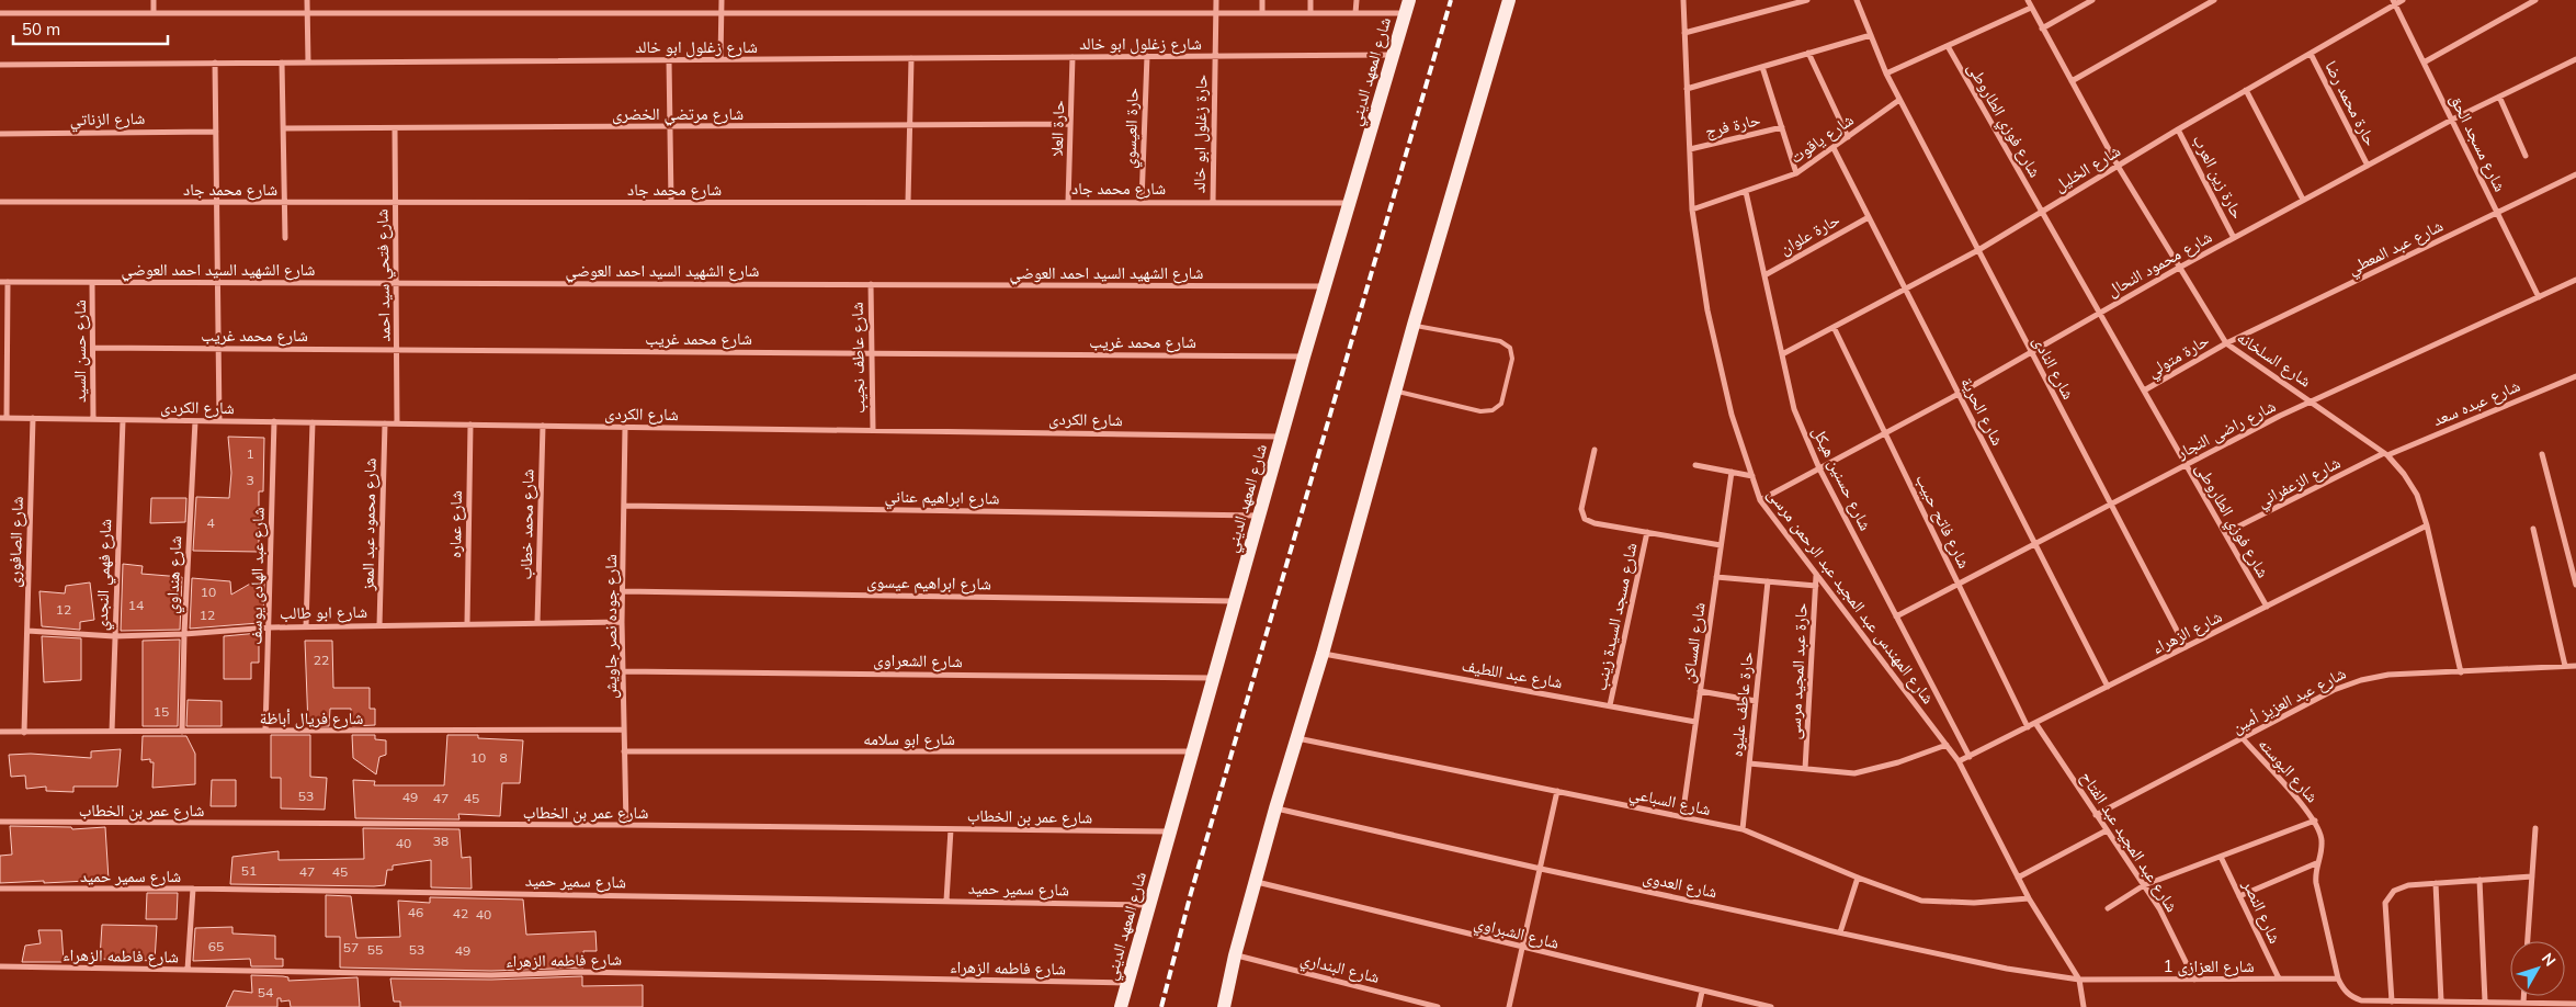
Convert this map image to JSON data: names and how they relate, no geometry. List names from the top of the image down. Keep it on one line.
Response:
{"streets":{"main road":["شارع المعهد الديني"],"street":["شارع زغلول ابو خالد","حارة محمد رضا","شارع مرتضي الخضرى","شارع الزناتي","شارع فوزي الطاروطى","حارة فرج","حارة العلا","حارة العيسوي","حارة زغلول ابو خالد","شارع ياقوت","شارع مسجد الحق","شارع الخليل","حارة زين العرب","شارع محمد جاد","حارة علوان","شارع عبد المعطي","شارع محمود النحال","شارع الشهيد السيد احمد العوضي","شارع فتحي سيد احمد","شارع محمد غريب","شارع حسن السيد","حارة متولي","شارع عاطف نجيب","شارع السلخانه","شارع النادى","شارع عبده سعد","شارع الكردى","شارع الحرية","شارع راضى النجار","شارع حسنين هيكل","شارع الزعفراني","شارع ابراهيم عناني","شارع فاتح حبيب","شارع محمود عبد المعز","شارع عماره","شارع محمد خطاب","شارع الصافورى","شارع فهمي النجدي","شارع هنداوي","شارع عبد الهادى يوسف","شارع ابراهيم عيسوى","شارع المهندس عبد المجيد عبد الرحمن مرسى","شارع ابو طالب","شارع مسجد السيدة زينب","شارع جوده نصر جاويش","شارع الزهراء","شارع المساكن","شارع الشعراوى","حارة عبد المجيد مرسى","شارع عبد اللطيف","شارع عبد العزيز أمين","حارة عاطف عليوه","شارع فريال أباظة","شارع ابو سلامه","شارع البوسته","شارع السباعي","شارع عمر بن الخطاب","شارع عبد المجيد عبد الفتاح","شارع سمير حميد","شارع العدوى","شارع النصر","شارع الشبراوي","شارع فاطمه الزهراء","شارع العزازى 1","شارع البنداري"]},"crossings":[["شارع زغلول ابو خالد","شارع المعهد الديني"],["شارع زغلول ابو خالد","حارة العلا"],["شارع زغلول ابو خالد","حارة العيسوي"],["شارع زغلول ابو خالد","حارة زغلول ابو خالد"],["شارع المعهد الديني","شارع محمد جاد"],["شارع المعهد الديني","شارع الشهيد السيد احمد العوضي"],["شارع المعهد الديني","شارع محمد غريب"],["شارع المعهد الديني","شارع الكردى"],["شارع المعهد الديني","شارع ابراهيم عناني"],["شارع المعهد الديني","شارع ابراهيم عيسوى"],["شارع المعهد الديني","شارع الشعراوى"],["شارع المعهد الديني","شارع ابو سلامه"],["شارع المعهد الديني","شارع عمر بن الخطاب"],["شارع المعهد الديني","شارع سمير حميد"],["شارع المعهد الديني","شارع فاطمه الزهراء"],["حارة محمد رضا","شارع الخليل"],["حارة محمد رضا","شارع محمود النحال"],["شارع مرتضي الخضرى","حارة العلا"],["شارع مرتضي الخضرى","شارع فتحي سيد احمد"],["شارع فوزي الطاروطى","شارع الخليل"],["شارع فوزي الطاروطى","شارع محمود النحال"],["شارع فوزي الطاروطى","حارة متولي"],["شارع فوزي الطاروطى","شارع راضى النجار"],["شارع فوزي الطاروطى","شارع الزعفراني"],["شارع فوزي الطاروطى","شارع الزهراء"],["حارة فرج","شارع المهندس عبد المجيد عبد الرحمن مرسى"],["حارة العلا","شارع محمد جاد"],["حارة العيسوي","شارع محمد جاد"],["حارة زغلول ابو خالد","شارع محمد جاد"],["شارع ياقوت","شارع النادى"],["شارع ياقوت","شارع الحرية"],["شارع ياقوت","شارع حسنين هيكل"],["شارع ياقوت","شارع المهندس عبد المجيد عبد الرحمن مرسى"],["شارع مسجد الحق","شارع الخليل"],["شارع مسجد الحق","شارع عبد المعطي"],["شارع مسجد الحق","شارع محمود النحال"],["شارع مسجد الحق","شارع راضى النجار"],["شارع الخليل","حارة زين العرب"],["شارع الخليل","شارع السلخانه"],["شارع الخليل","شارع النادى"],["شارع الخليل","شارع الحرية"],["شارع الخليل","شارع حسنين هيكل"],["شارع الخليل","شارع فاتح حبيب"],["حارة زين العرب","شارع محمود النحال"],["شارع محمد جاد","شارع فتحي سيد احمد"],["حارة علوان","شارع الحرية"],["حارة علوان","شارع حسنين هيكل"],["شارع عبد المعطي","حارة متولي"],["شارع عبد المعطي","شارع السلخانه"],["شارع محمود النحال","شارع السلخانه"],["شارع محمود النحال","شارع النادى"],["شارع محمود النحال","شارع الحرية"],["شارع محمود النحال","شارع حسنين هيكل"],["شارع محمود النحال","شارع فاتح حبيب"],["شارع محمود النحال","شارع المهندس عبد المجيد عبد الرحمن مرسى"],["شارع الشهيد السيد احمد العوضي","شارع فتحي سيد احمد"],["شارع الشهيد السيد احمد العوضي","شارع حسن السيد"],["شارع الشهيد السيد احمد العوضي","شارع عاطف نجيب"],["شارع فتحي سيد احمد","شارع محمد غريب"],["شارع فتحي سيد احمد","شارع الكردى"],["شارع محمد غريب","شارع حسن السيد"],["شارع محمد غريب","شارع عاطف نجيب"],["شارع حسن السيد","شارع الكردى"],["حارة متولي","شارع السلخانه"],["شارع عاطف نجيب","شارع الكردى"],["شارع السلخانه","شارع عبده سعد"],["شارع السلخانه","شارع راضى النجار"],["شارع السلخانه","شارع الزعفراني"],["شارع السلخانه","شارع الزهراء"],["شارع السلخانه","شارع عبد العزيز أمين"],["شارع النادى","شارع راضى النجار"],["شارع النادى","شارع الزهراء"],["شارع عبده سعد","شارع الزعفراني"],["شارع الكردى","شارع محمود عبد المعز"],["شارع الكردى","شارع عماره"],["شارع الكردى","شارع محمد خطاب"],["شارع الكردى","شارع الصافورى"],["شارع الكردى","شارع فهمي النجدي"],["شارع الكردى","شارع هنداوي"],["شارع الكردى","شارع عبد الهادى يوسف"],["شارع الكردى","شارع جوده نصر جاويش"],["شارع الحرية","شارع راضى النجار"],["شارع الحرية","شارع الزهراء"],["شارع راضى النجار","شارع حسنين هيكل"],["شارع راضى النجار","شارع فاتح حبيب"],["شارع حسنين هيكل","شارع الزهراء"],["شارع ابراهيم عناني","شارع جوده نصر جاويش"],["شارع فاتح حبيب","شارع الزهراء"],["شارع محمود عبد المعز","شارع ابو طالب"],["شارع عماره","شارع ابو طالب"],["شارع محمد خطاب","شارع ابو طالب"],["شارع الصافورى","شارع ابو طالب"],["شارع الصافورى","شارع فريال أباظة"],["شارع فهمي النجدي","شارع ابو طالب"],["شارع فهمي النجدي","شارع فريال أباظة"],["شارع هنداوي","شارع ابو طالب"],["شارع هنداوي","شارع فريال أباظة"],["شارع عبد الهادى يوسف","شارع ابو طالب"],["شارع عبد الهادى يوسف","شارع فريال أباظة"],["شارع ابراهيم عيسوى","شارع جوده نصر جاويش"],["شارع المهندس عبد المجيد عبد الرحمن مرسى","شارع الزهراء"],["شارع المهندس عبد المجيد عبد الرحمن مرسى","حارة عبد المجيد مرسى"],["شارع المهندس عبد المجيد عبد الرحمن مرسى","شارع السباعي"],["شارع المهندس عبد المجيد عبد الرحمن مرسى","شارع العدوى"],["شارع المهندس عبد المجيد عبد الرحمن مرسى","شارع العزازى 1"],["شارع ابو طالب","شارع جوده نصر جاويش"],["شارع مسجد السيدة زينب","شارع عبد اللطيف"],["شارع جوده نصر جاويش","شارع الشعراوى"],["شارع جوده نصر جاويش","شارع فريال أباظة"],["شارع جوده نصر جاويش","شارع ابو سلامه"],["شارع جوده نصر جاويش","شارع عمر بن الخطاب"],["شارع الزهراء","شارع عبد المجيد عبد الفتاح"],["شارع المساكن","شارع عبد اللطيف"],["شارع المساكن","شارع السباعي"],["شارع عبد العزيز أمين","شارع البوسته"],["شارع عبد العزيز أمين","شارع عبد المجيد عبد الفتاح"],["حارة عاطف عليوه","شارع السباعي"],["شارع عبد المجيد عبد الفتاح","شارع العزازى 1"],["شارع العدوى","شارع العزازى 1"],["شارع النصر","شارع العزازى 1"]],"house_numbers":["1","3","4","10","14","12","12","22","15","10","8","53","49","47","45","38","40","51","47","45","46","42","40","65","57","55","53","49","54"],"scale_bar":"50 m","north":"top right"}
